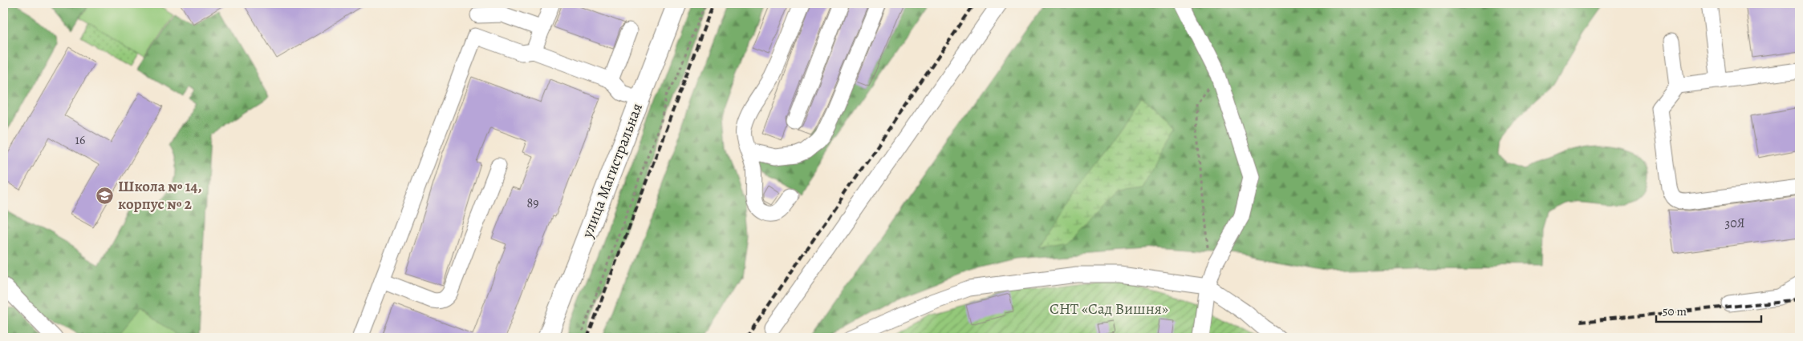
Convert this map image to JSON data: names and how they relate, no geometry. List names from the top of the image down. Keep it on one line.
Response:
{"streets":{"main road":["улица Магистральная"]},"parks":["СНТ «Сад Вишня»"],"places":{"school or university":["Школа № 14, корпус № 2"]},"house_numbers":["16","89","30Я"],"scale_bar":"50 m"}
